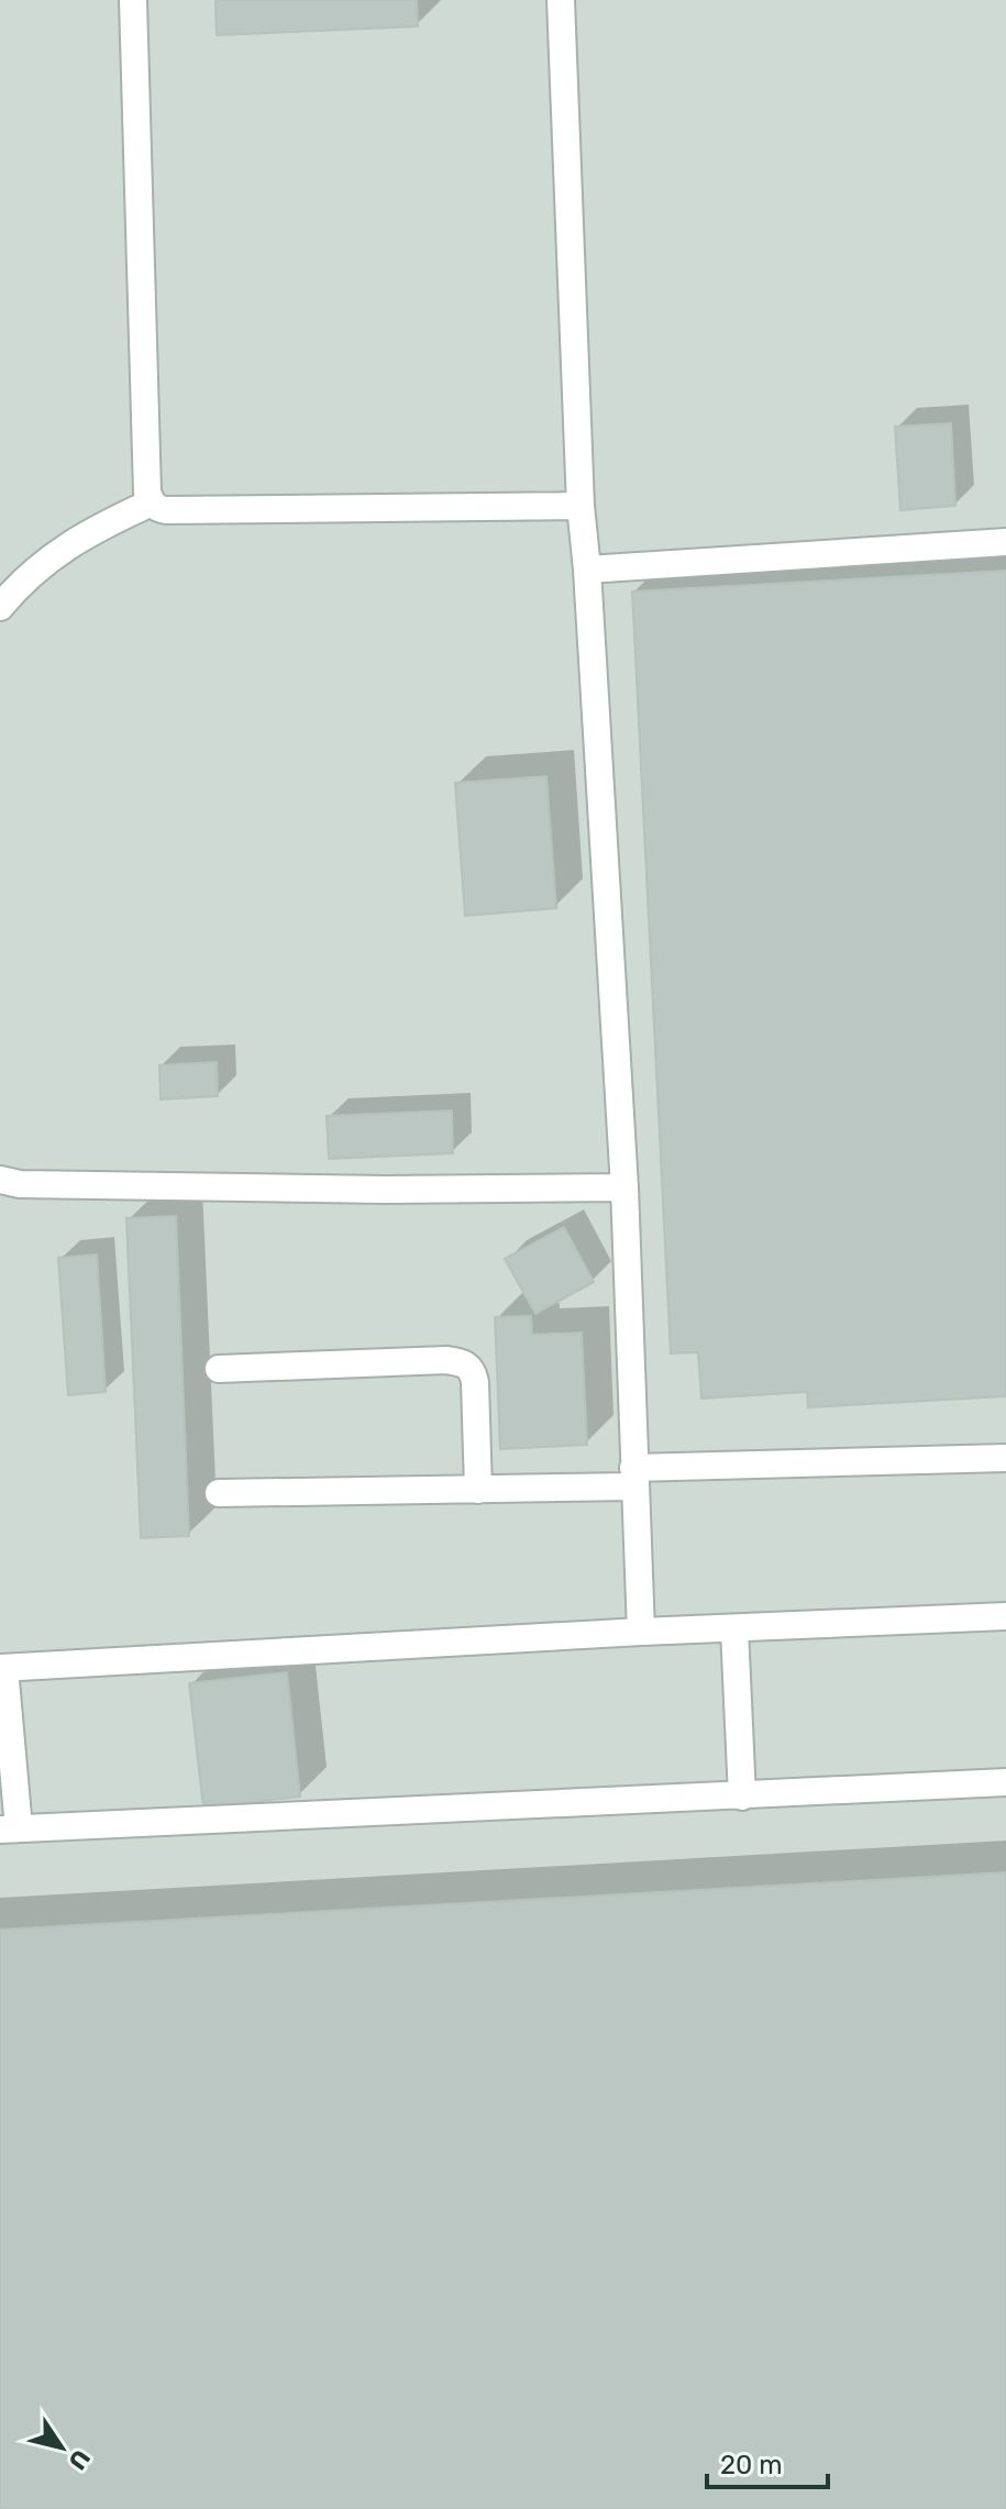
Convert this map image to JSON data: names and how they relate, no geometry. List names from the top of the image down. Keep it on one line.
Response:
{"scale_bar":"20 m","north":"bottom right"}
